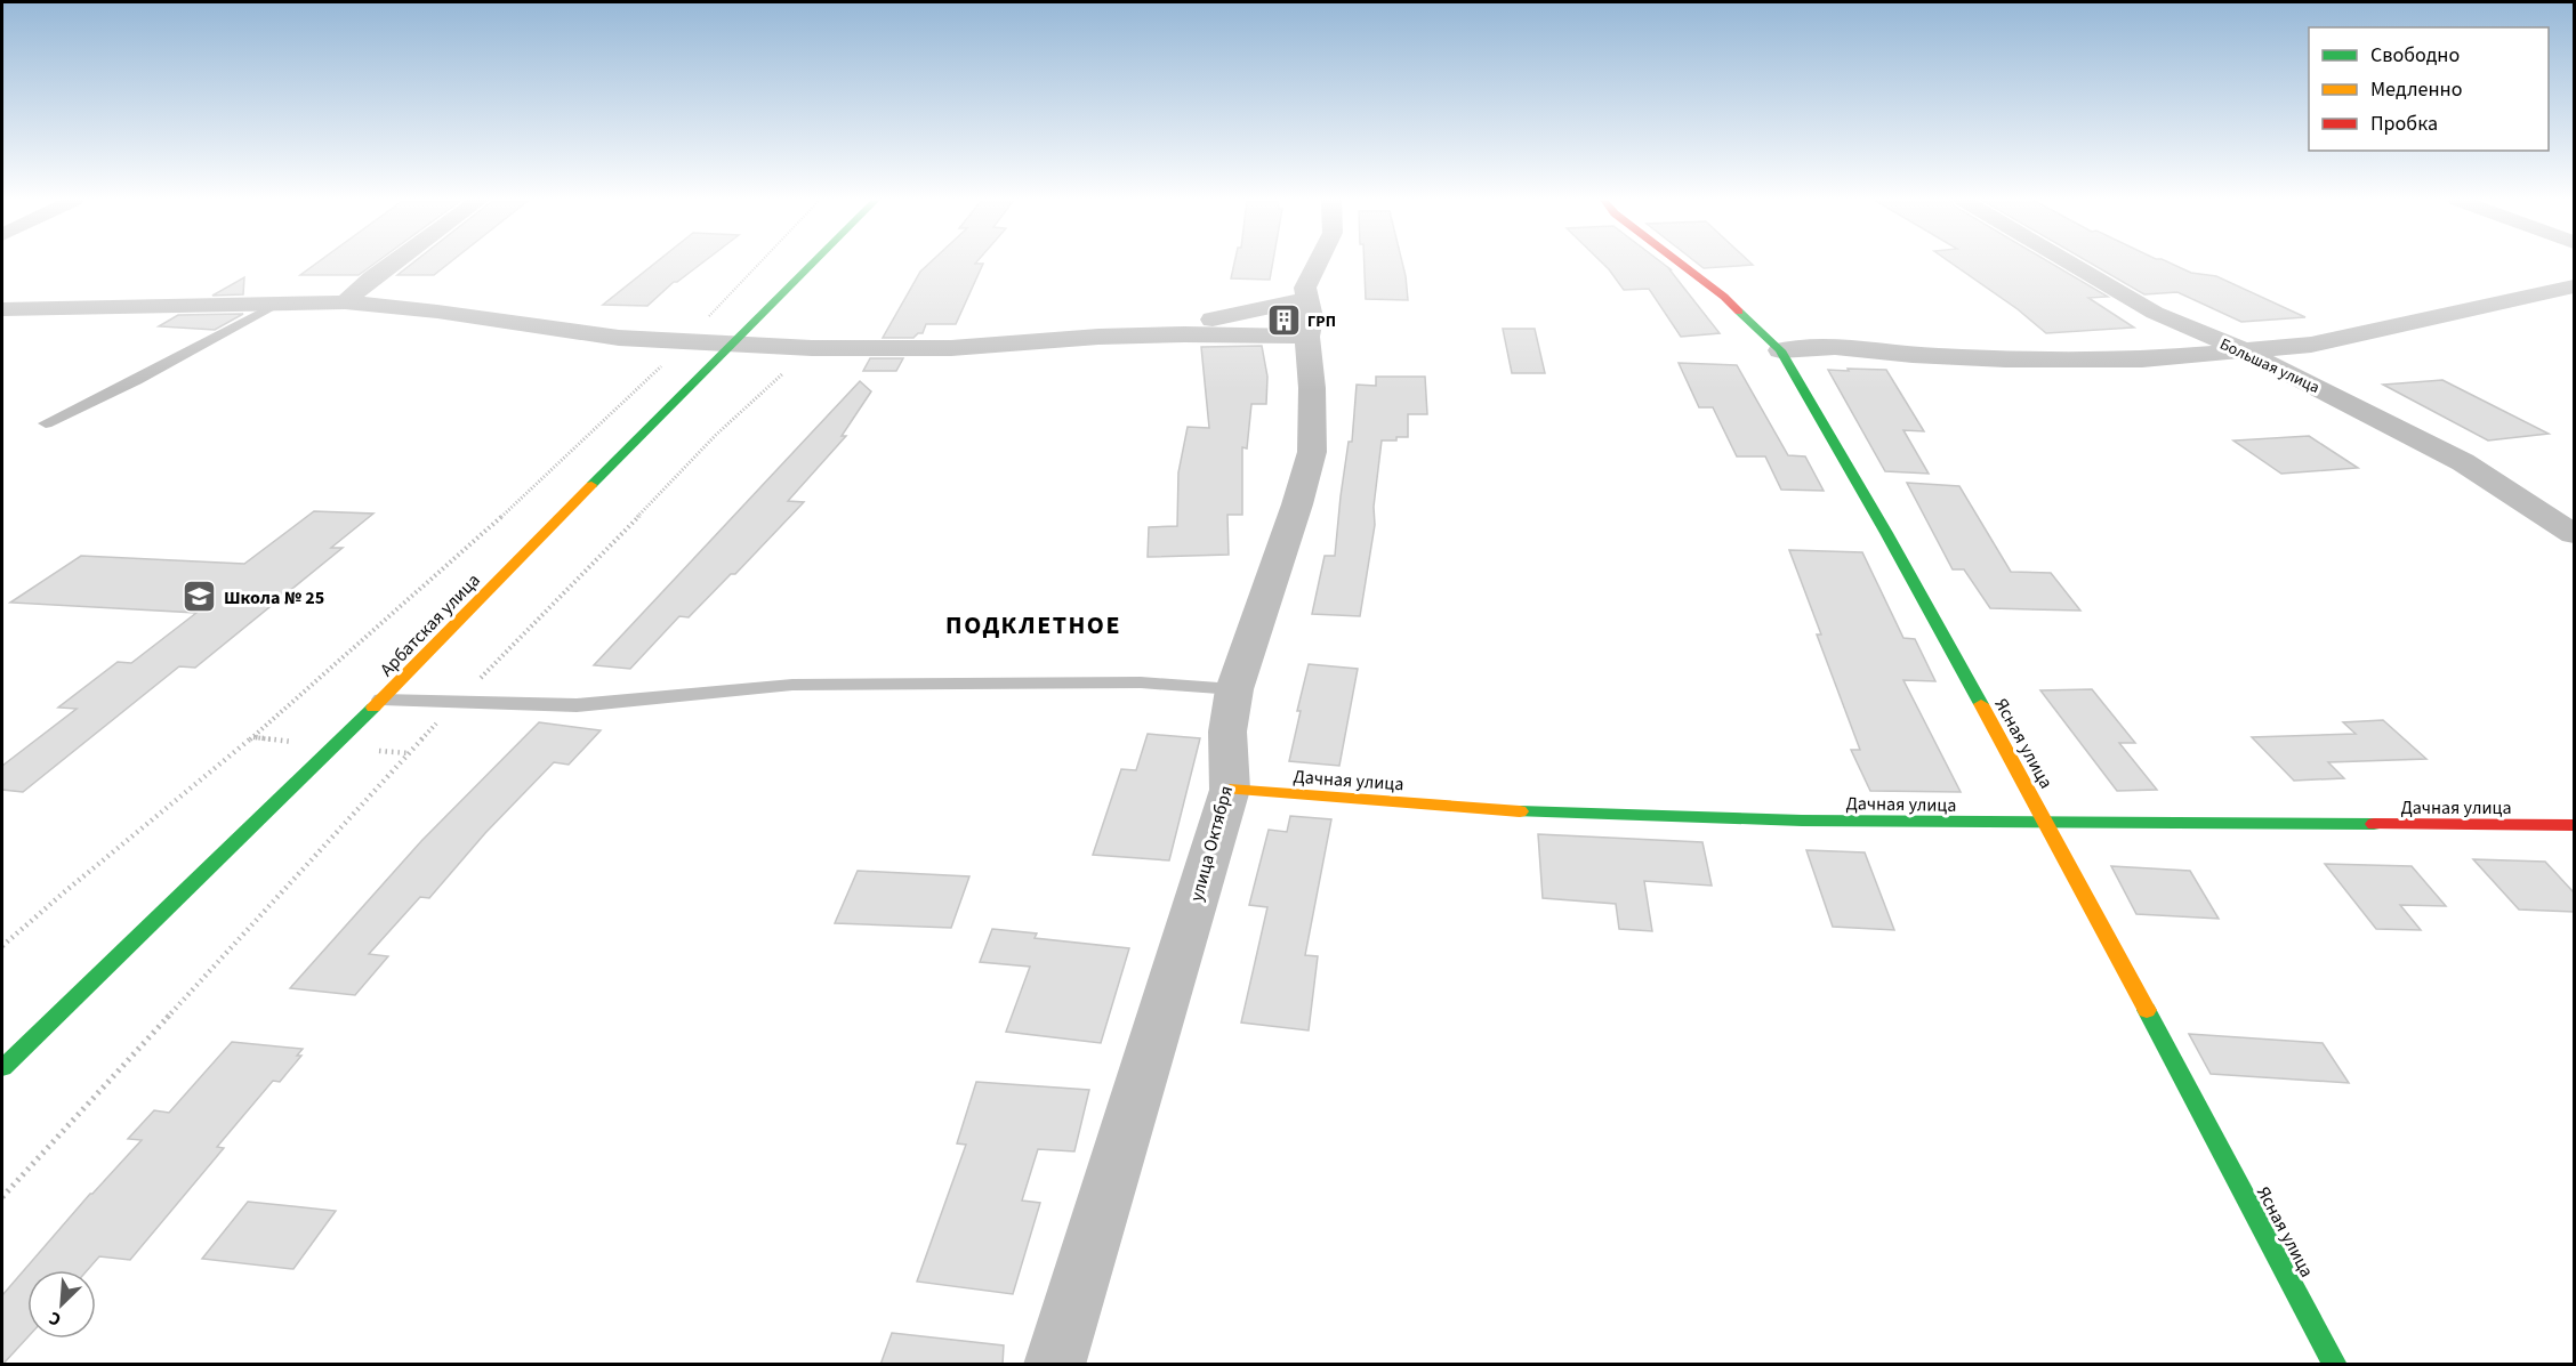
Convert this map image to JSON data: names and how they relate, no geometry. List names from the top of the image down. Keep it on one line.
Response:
{"streets":{"street":["Большая улица","Арбатская улица","Ясная улица","Дачная улица","улица Октября"]},"crossings":[["Ясная улица","Дачная улица"],["Дачная улица","улица Октября"]],"districts":["ПОДКЛЕТНОЕ"],"places":{"building":["ГРП"],"school or university":["Школа № 25"]},"legend":["Свободно","Медленно","Пробка"],"north":"bottom left"}
